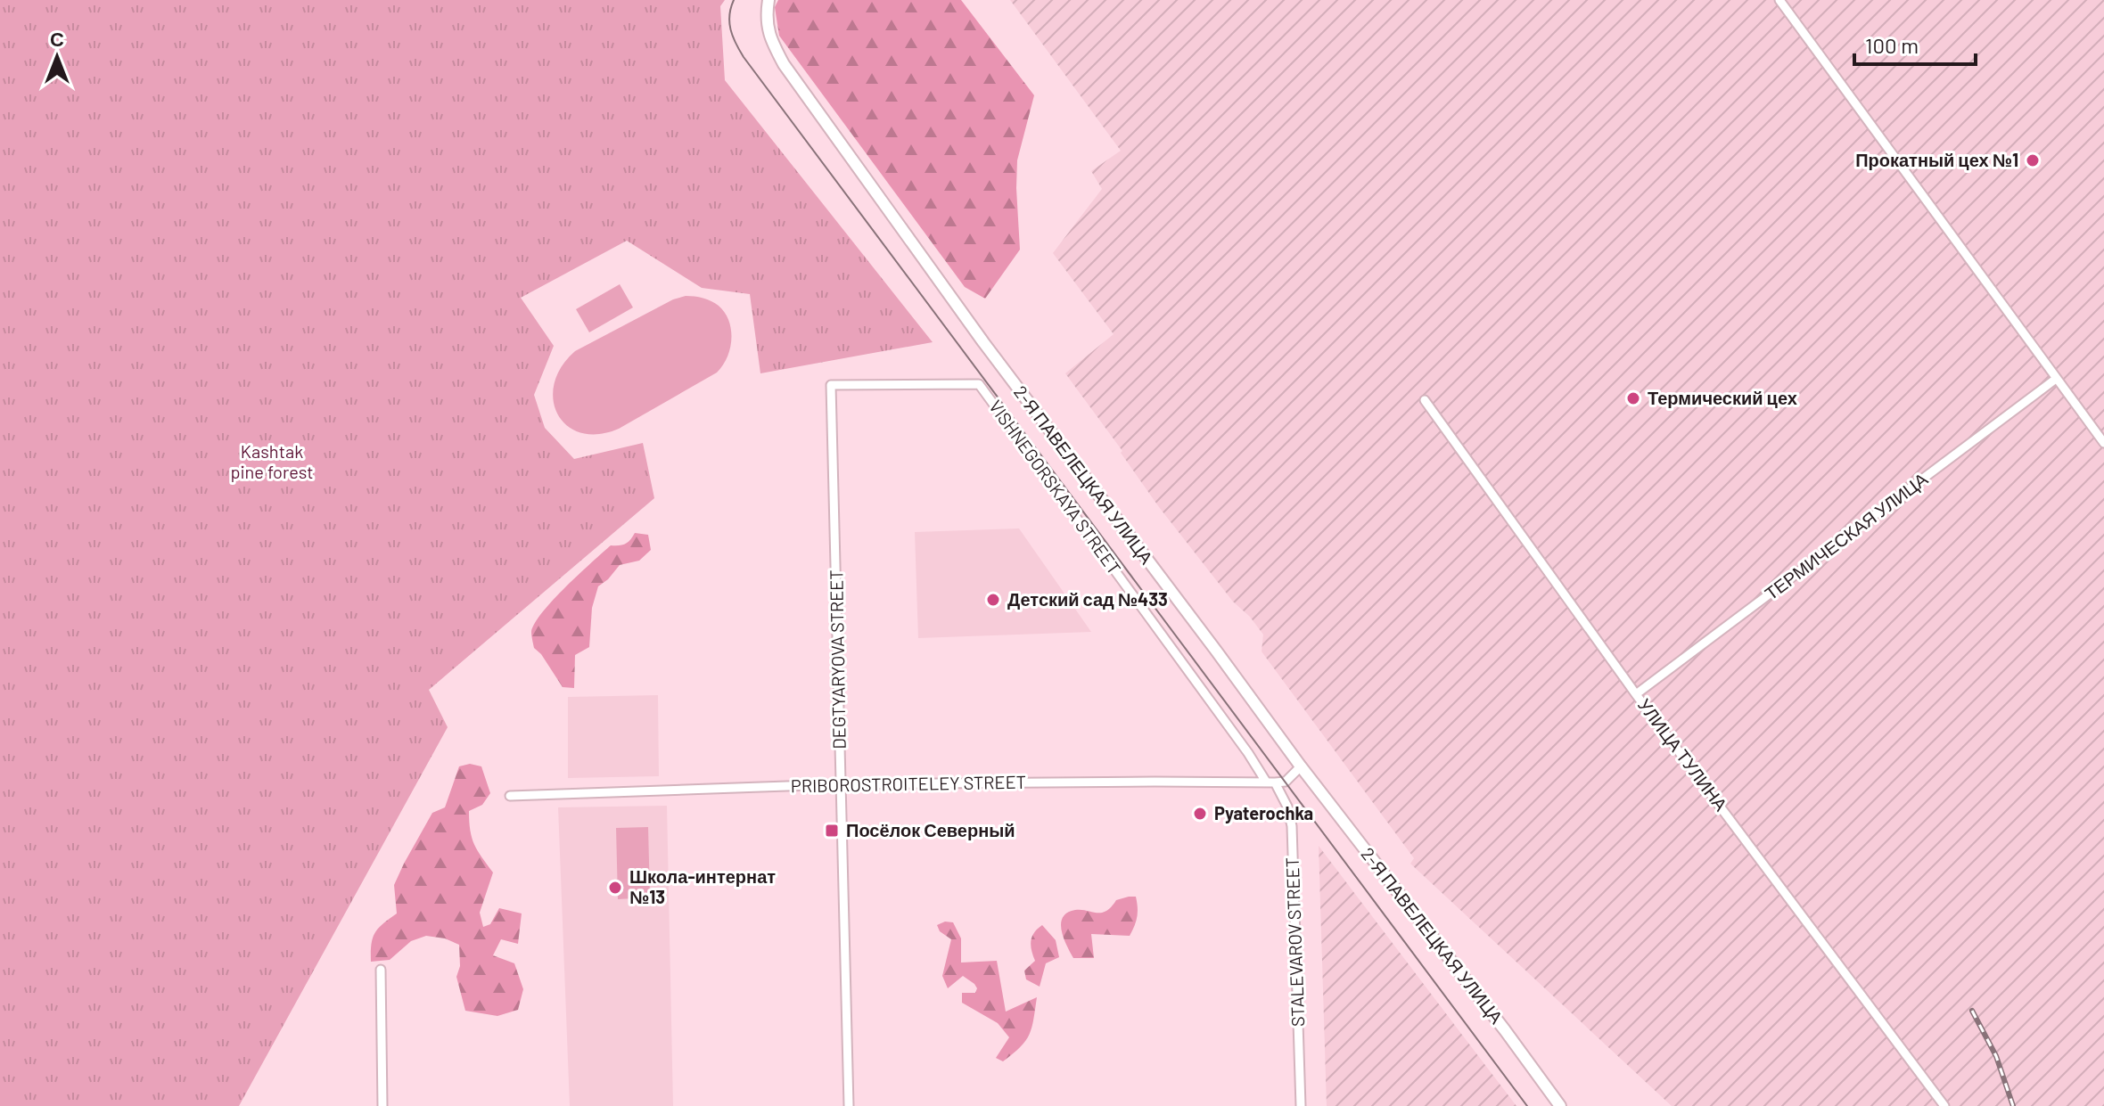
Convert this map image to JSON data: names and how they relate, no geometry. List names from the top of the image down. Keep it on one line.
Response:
{"streets":{"main road":["2-Я ПАВЕЛЕЦКАЯ УЛИЦА"],"street":["VISHNEGORSKAYA STREET","ТЕРМИЧЕСКАЯ УЛИЦА","DEGTYARYOVA STREET","УЛИЦА ТУЛИНА","PRIBOROSTROITELEY STREET","STALEVAROV STREET"]},"crossings":[["VISHNEGORSKAYA STREET","DEGTYARYOVA STREET"],["VISHNEGORSKAYA STREET","PRIBOROSTROITELEY STREET"],["VISHNEGORSKAYA STREET","STALEVAROV STREET"],["ТЕРМИЧЕСКАЯ УЛИЦА","УЛИЦА ТУЛИНА"],["DEGTYARYOVA STREET","PRIBOROSTROITELEY STREET"],["PRIBOROSTROITELEY STREET","STALEVAROV STREET"]],"parks":["Kashtak pine forest"],"places":{"other":["Прокатный цех №1","Термический цех","Детский сад №433","Pyaterochka","Школа-интернат №13"],"transit":["Посёлок Северный"]},"scale_bar":"100 m","north":"top"}
